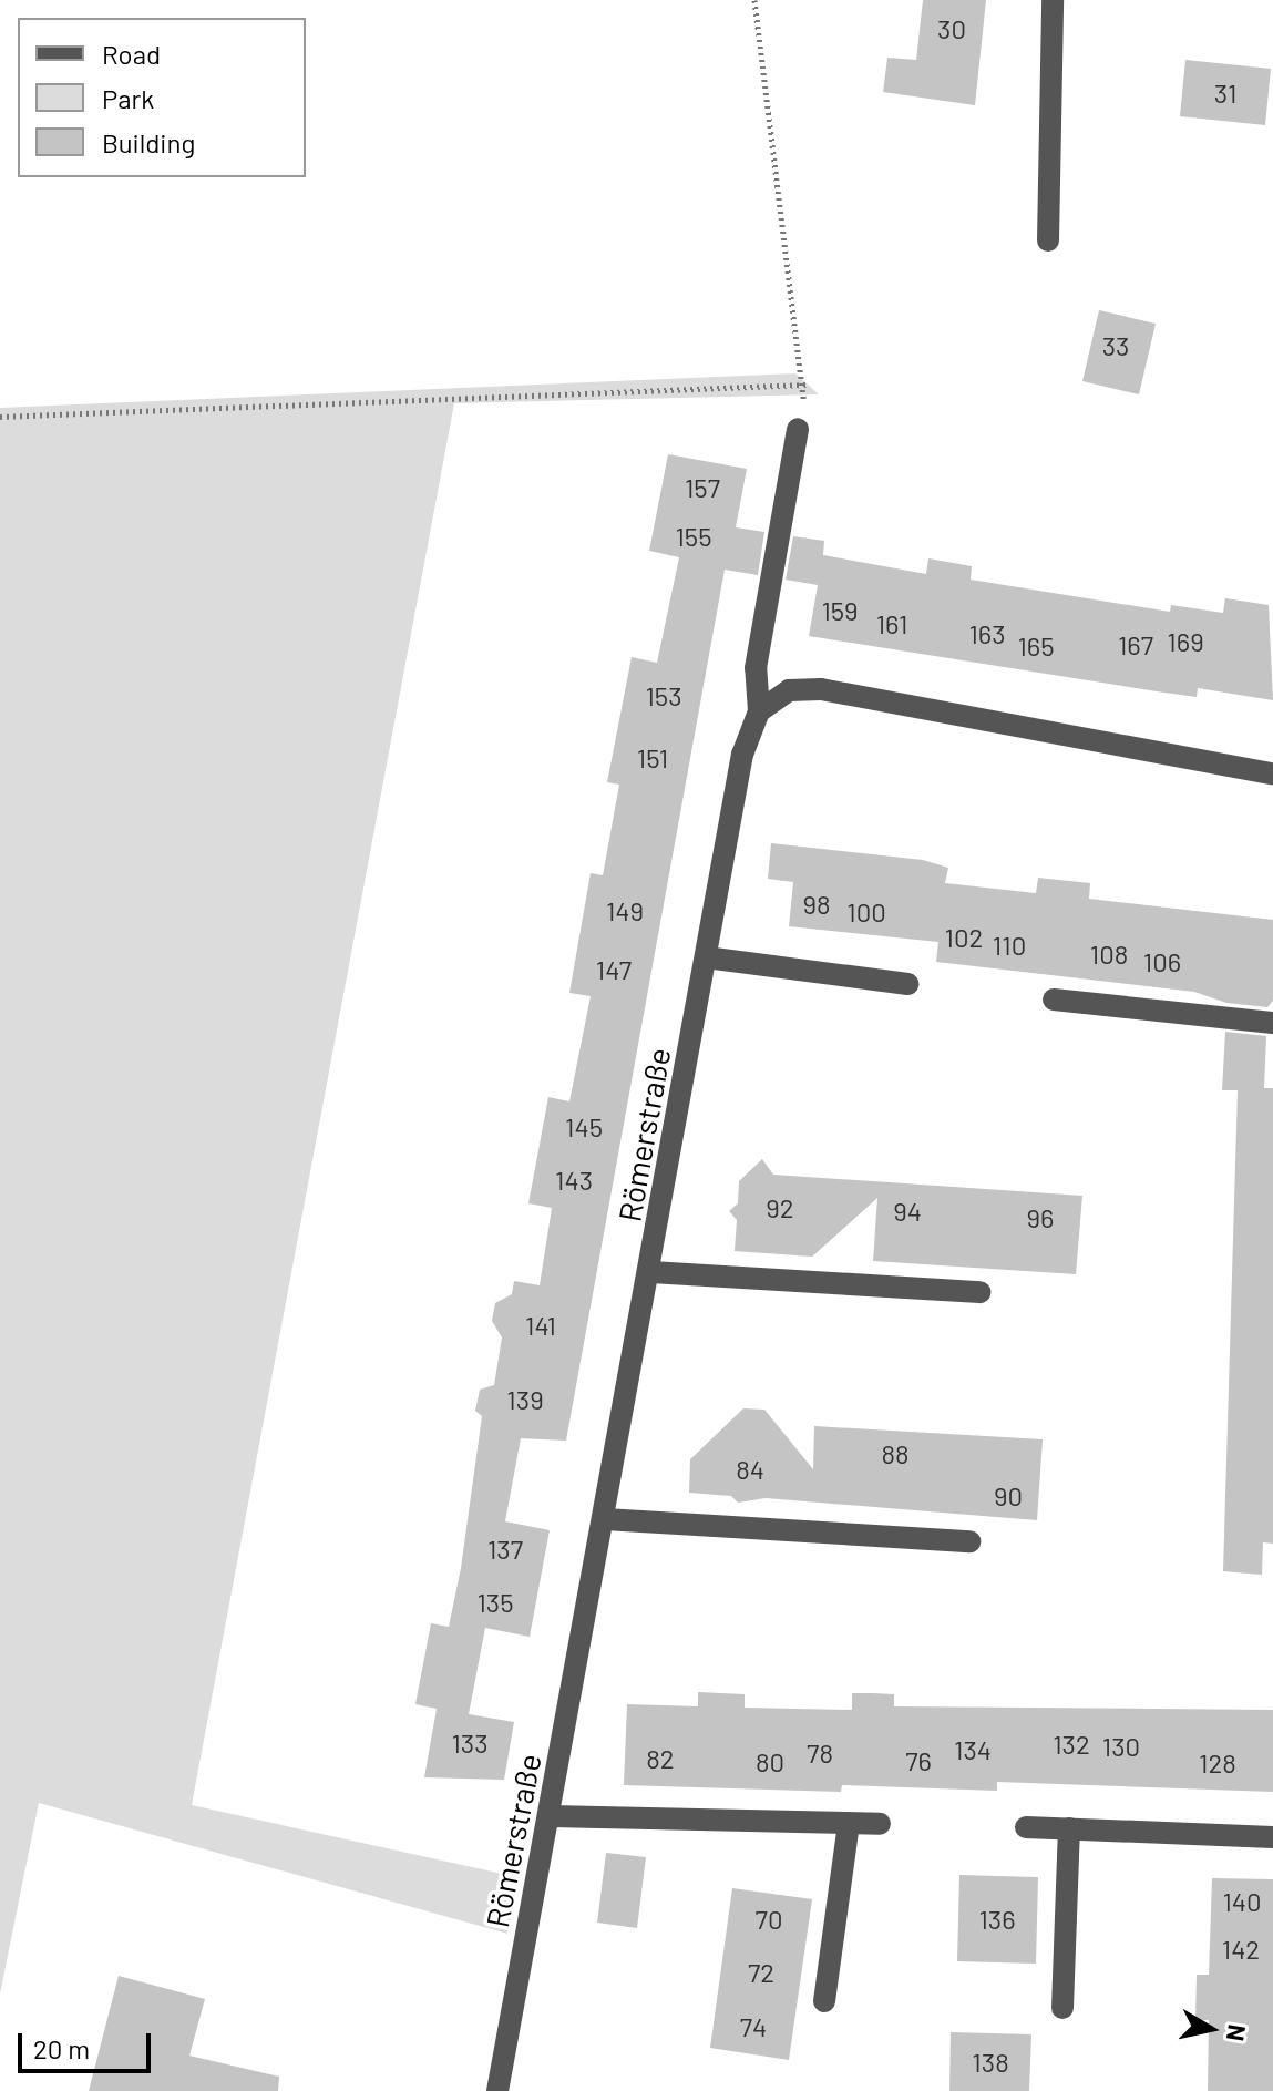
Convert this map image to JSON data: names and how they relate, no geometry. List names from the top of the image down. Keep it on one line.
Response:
{"streets":{"street":["Römerstraße"]},"house_numbers":["30","31","33","157","155","159","161","163","169","167","165","153","151","98","149","100","102","110","108","106","147","145","143","92","94","96","141","139","88","84","90","137","135","133","132","130","134","78","82","76","80","128","140","70","136","142","72","74","138"],"legend":["Road","Park","Building"],"scale_bar":"20 m","north":"right"}
